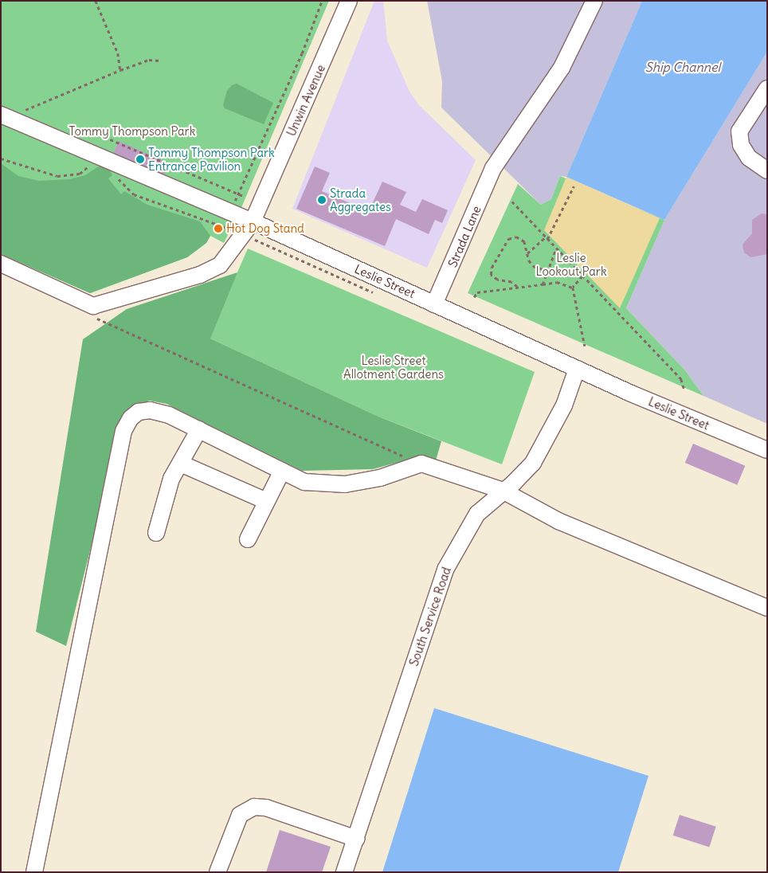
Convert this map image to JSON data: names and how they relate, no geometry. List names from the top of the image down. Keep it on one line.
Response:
{"streets":{"street":["Unwin Avenue","Strada Lane","Leslie Street","South Service Road"]},"crossings":[["Unwin Avenue","Leslie Street"],["Strada Lane","Leslie Street"],["Leslie Street","South Service Road"]],"water":["Ship Channel"],"parks":["Tommy Thompson Park","Leslie Lookout Park","Leslie Street Allotment Gardens"],"places":["Tommy Thompson Park Entrance Pavilion","Strada Aggregates","Hot Dog Stand"]}
